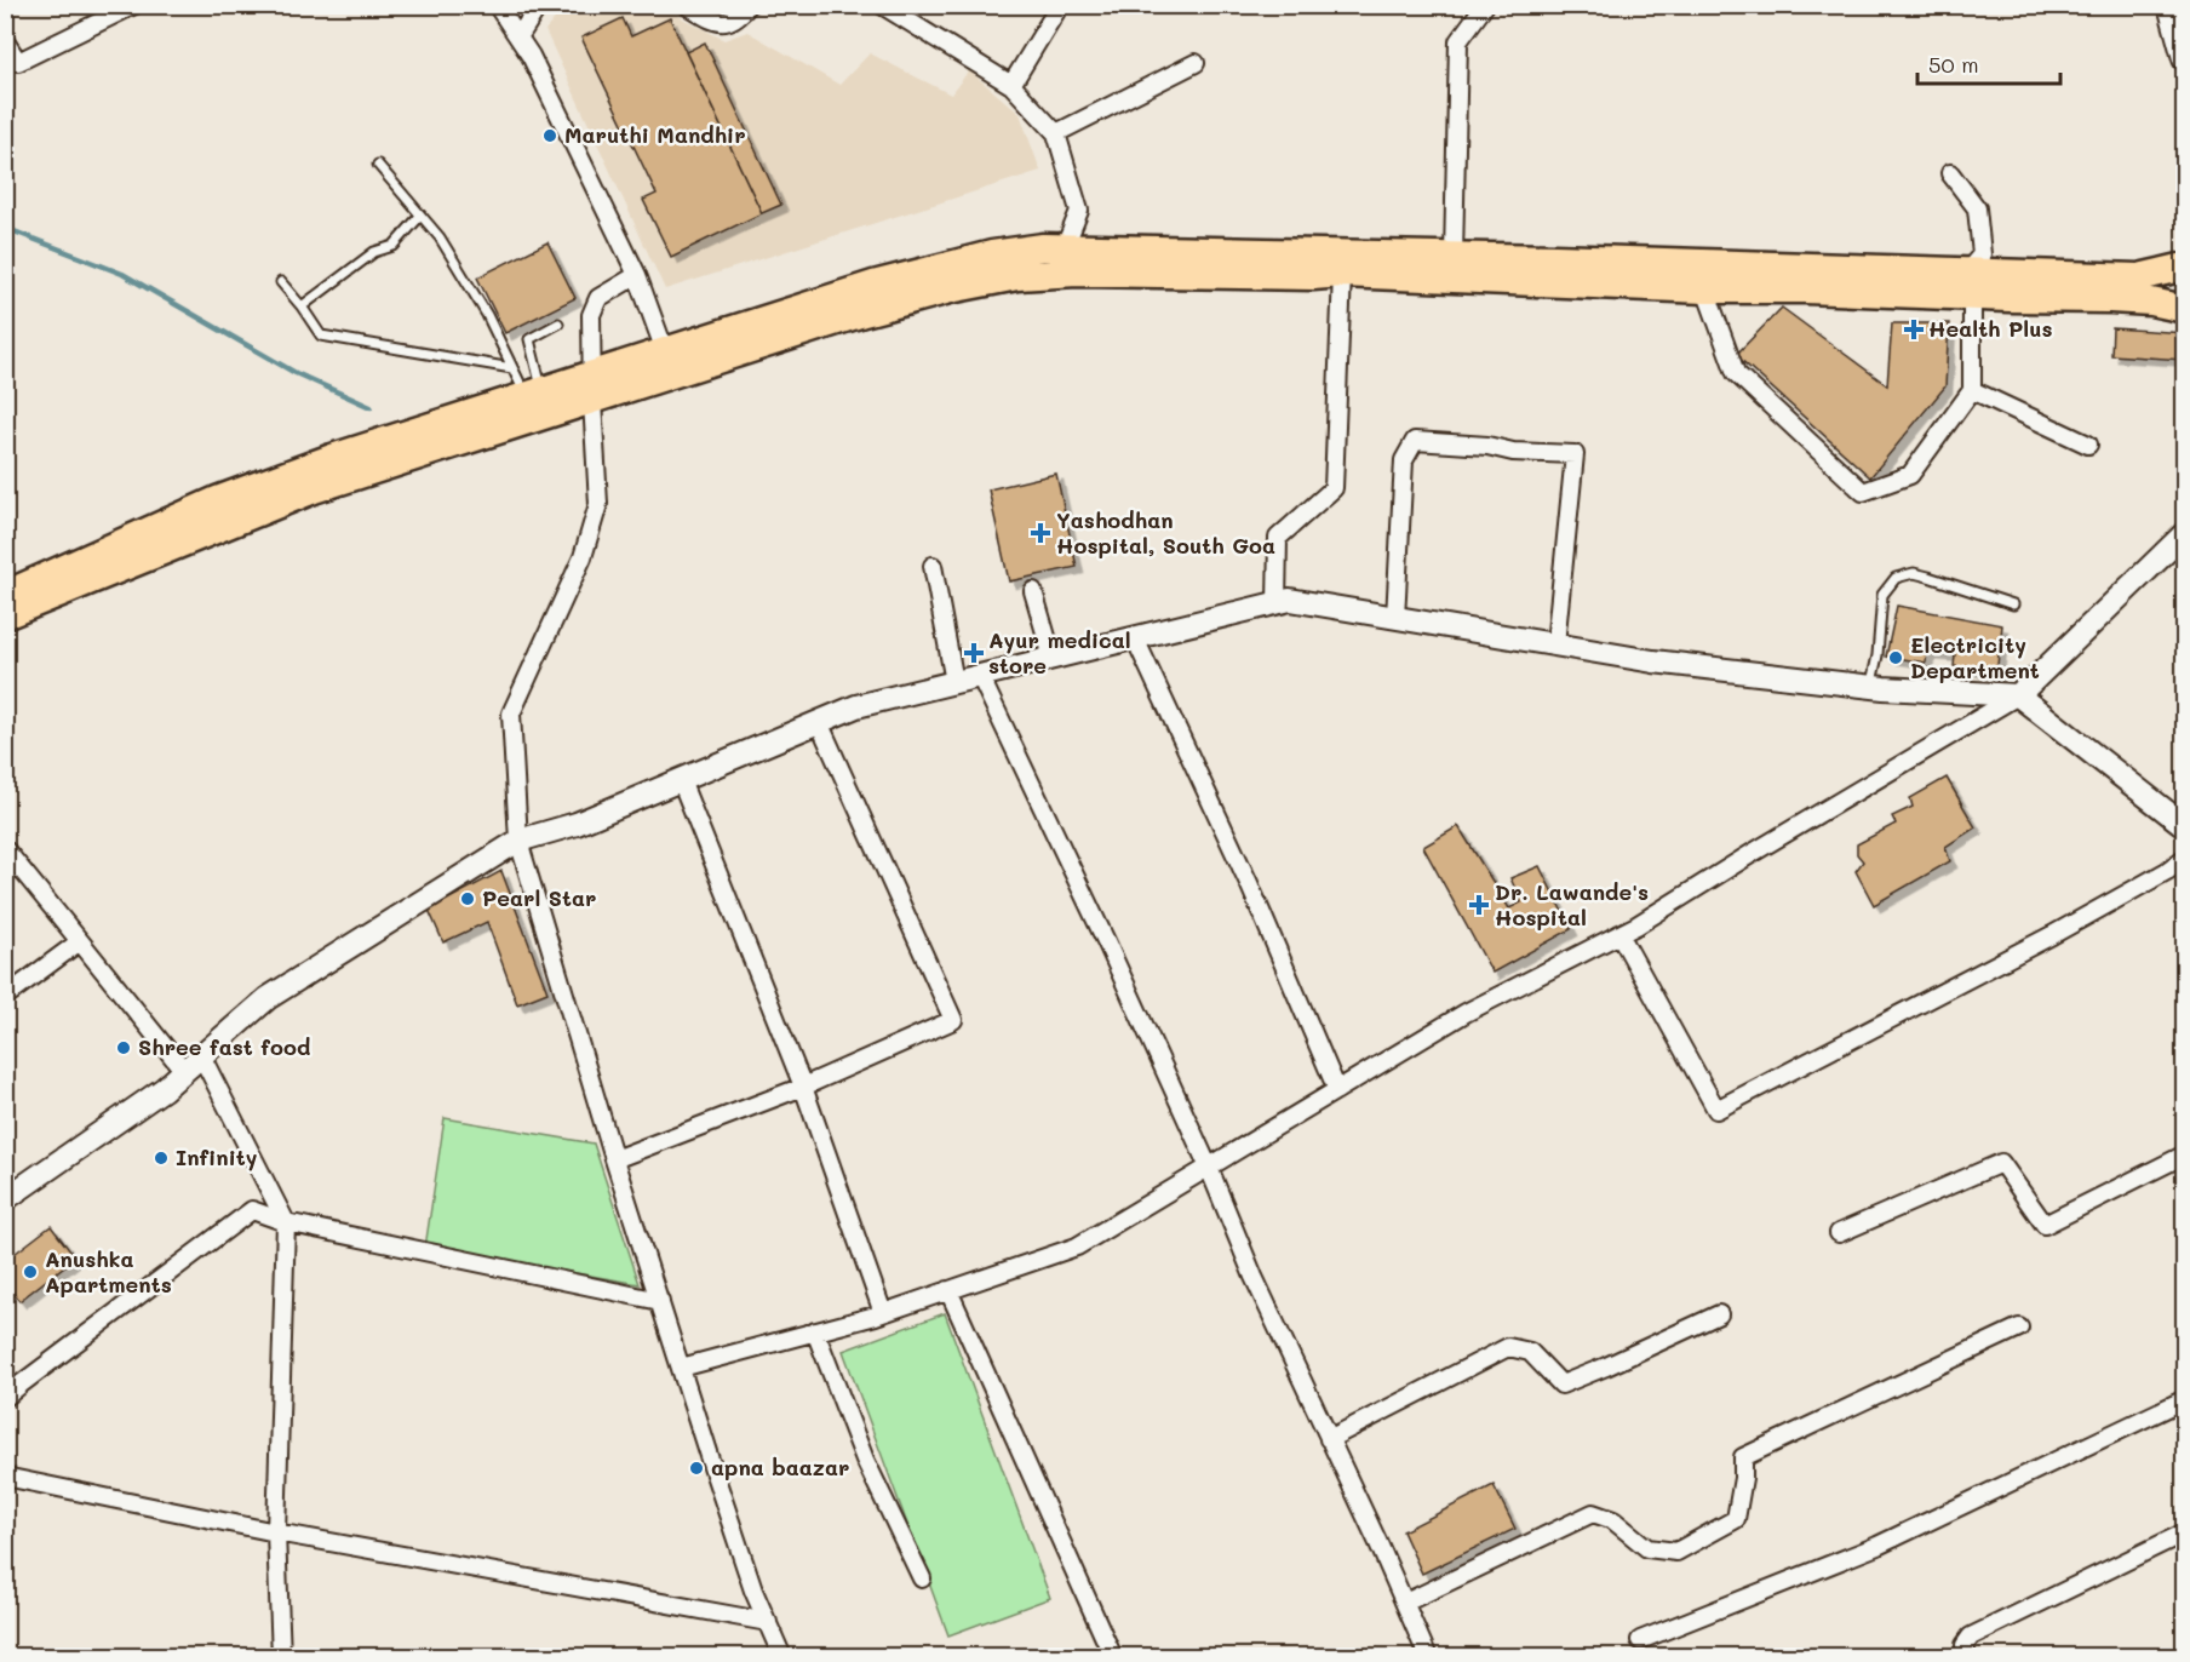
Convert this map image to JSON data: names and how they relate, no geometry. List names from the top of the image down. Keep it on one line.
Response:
{"places":{"other":["Maruthi Mandhir","Electricity Department","Pearl Star","Shree fast food","Infinity","Anushka Apartments","apna baazar"],"health":["Health Plus","Yashodhan Hospital, South Goa","Ayur medical store","Dr. Lawande's Hospital"]},"scale_bar":"50 m"}
